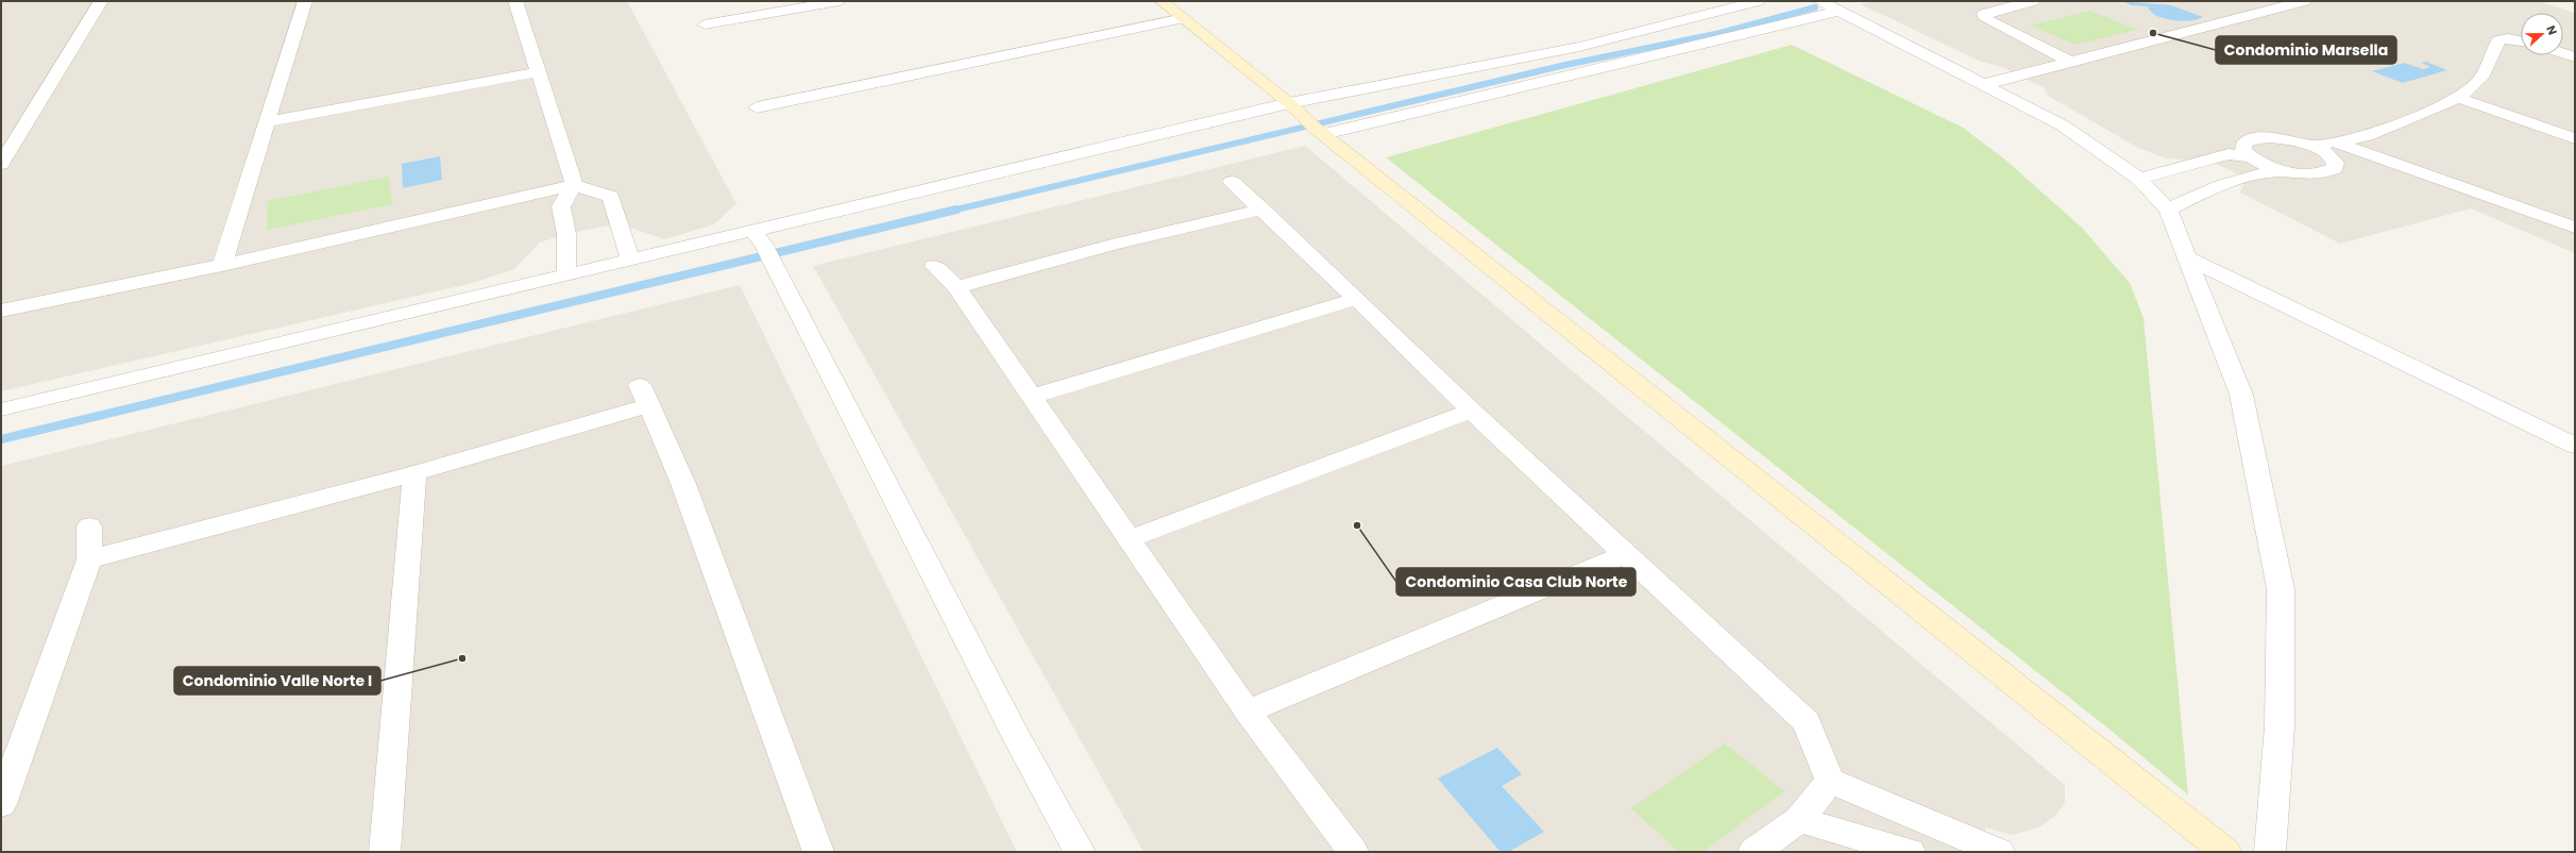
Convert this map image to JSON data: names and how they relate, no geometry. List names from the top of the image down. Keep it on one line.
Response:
{"places":["Condominio Marsella","Condominio Casa Club Norte","Condominio Valle Norte I"],"north":"right"}
